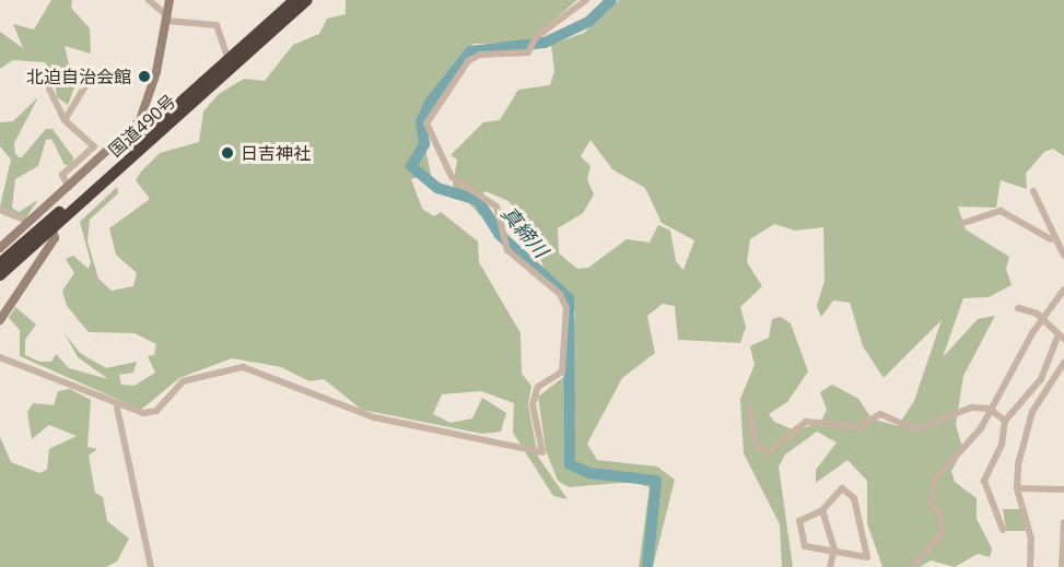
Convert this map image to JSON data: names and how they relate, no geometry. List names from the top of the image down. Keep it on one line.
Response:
{"streets":{"highway":["国道490号"]},"water":["真締川"],"places":["北迫自治会館","日吉神社"]}
